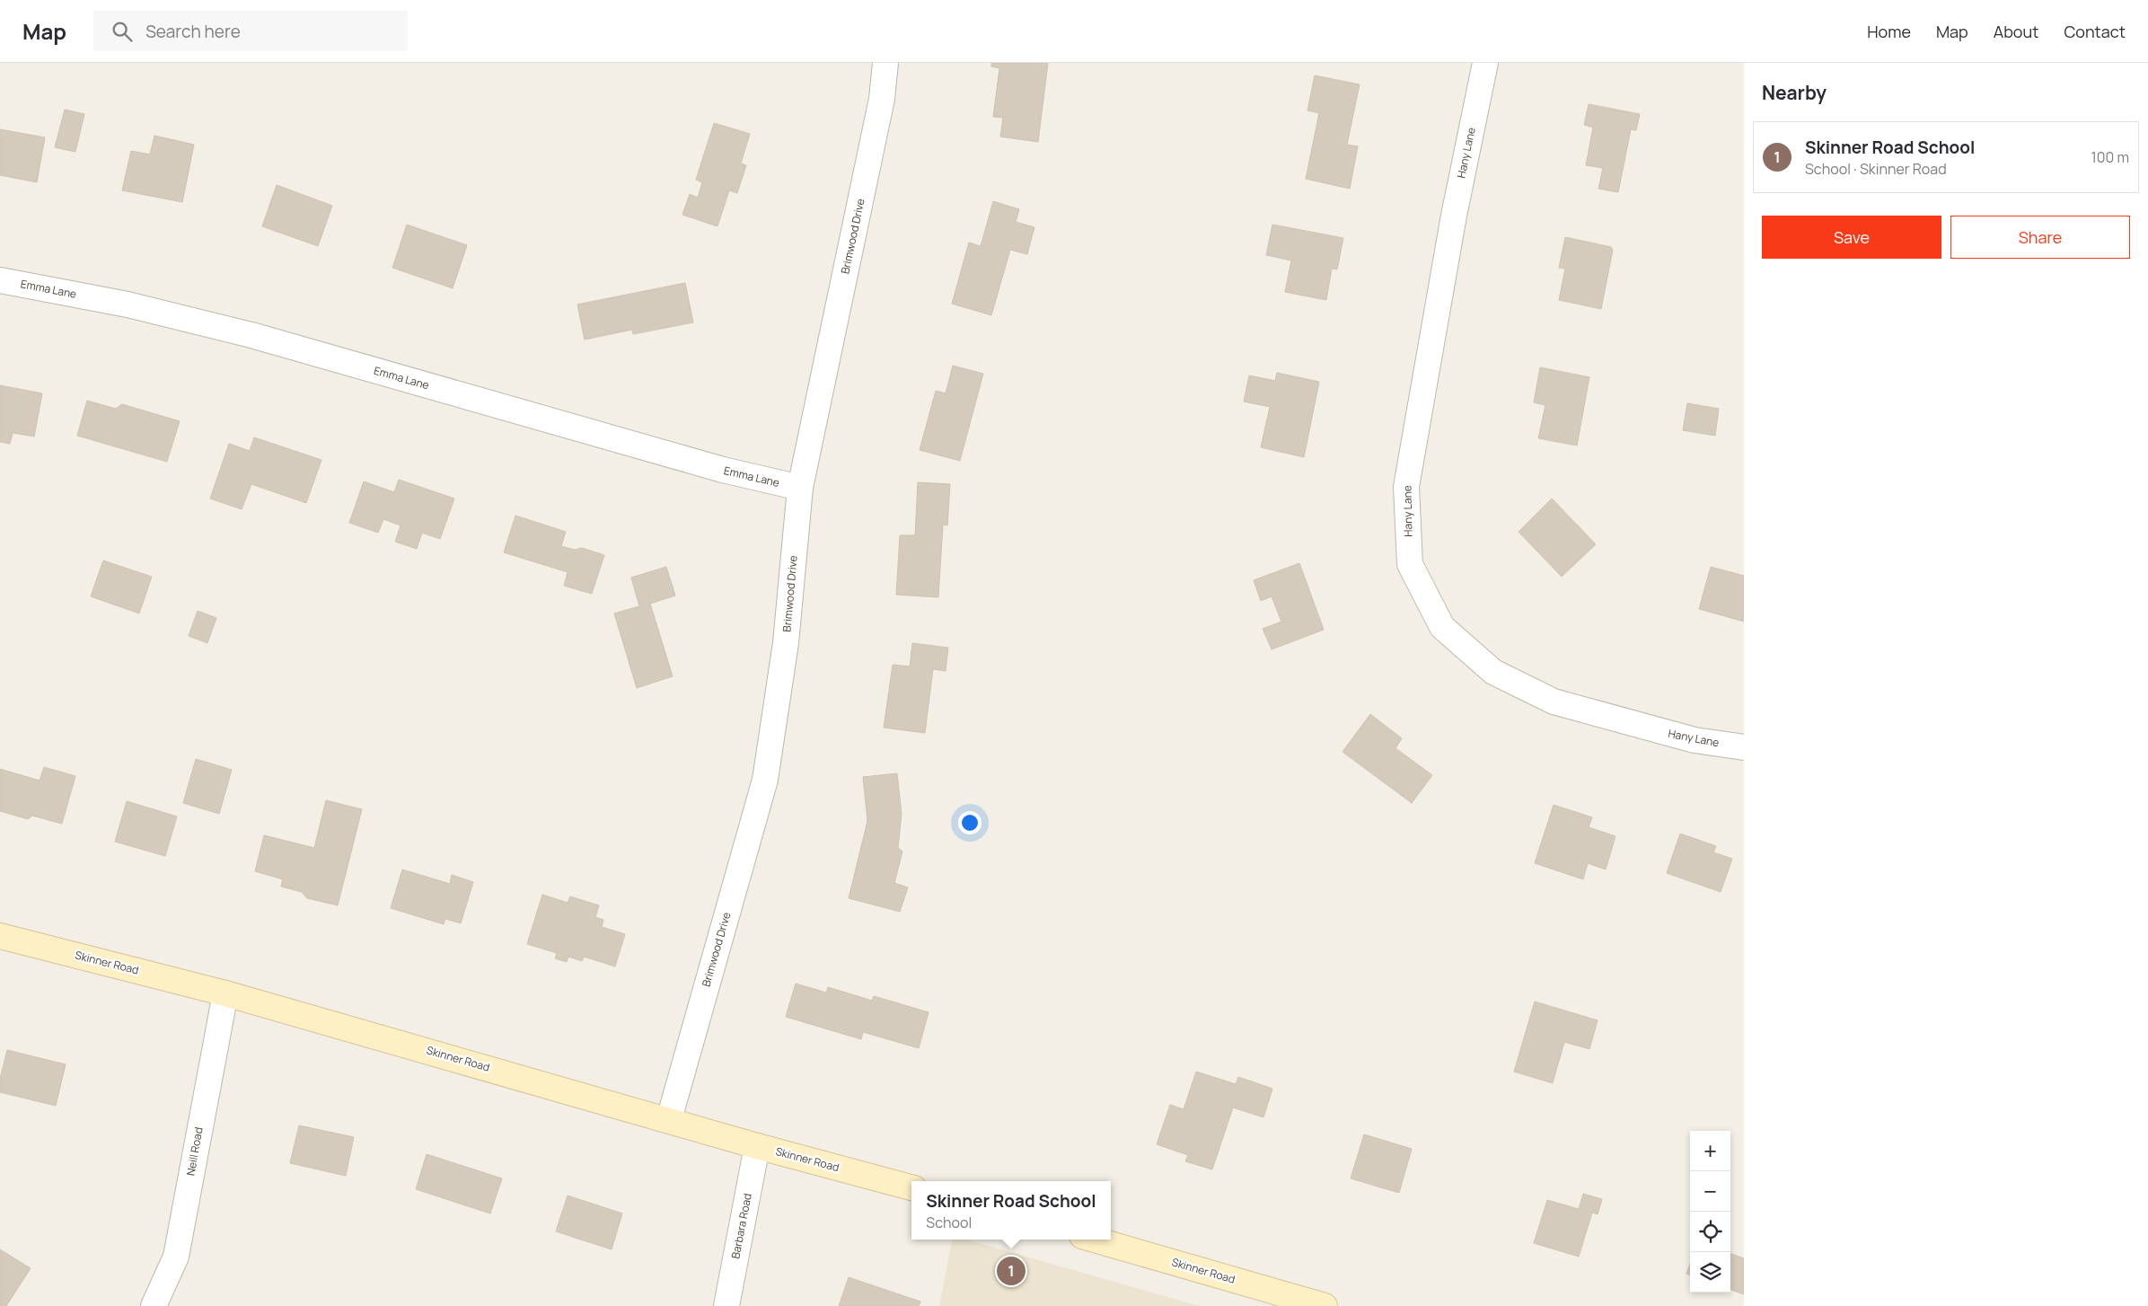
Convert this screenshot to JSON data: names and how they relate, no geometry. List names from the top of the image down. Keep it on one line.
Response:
{"streets":{"street":["Hany Lane","Brimwood Drive","Emma Lane","Skinner Road","Neill Road","Barbara Road"]},"crossings":[["Brimwood Drive","Emma Lane"],["Brimwood Drive","Skinner Road"],["Skinner Road","Neill Road"],["Skinner Road","Barbara Road"]],"page":{"header":"Map","search":"Search here","nav":["Home","Map","About","Contact"],"heading":"Nearby","list":[{"mark":"1","name":"Skinner Road School","note":"School · Skinner Road","value":"100 m"}],"buttons":["Save","Share"],"map_buttons":["+","−"],"popup":["Skinner Road School","School"],"pins":"1"}}
